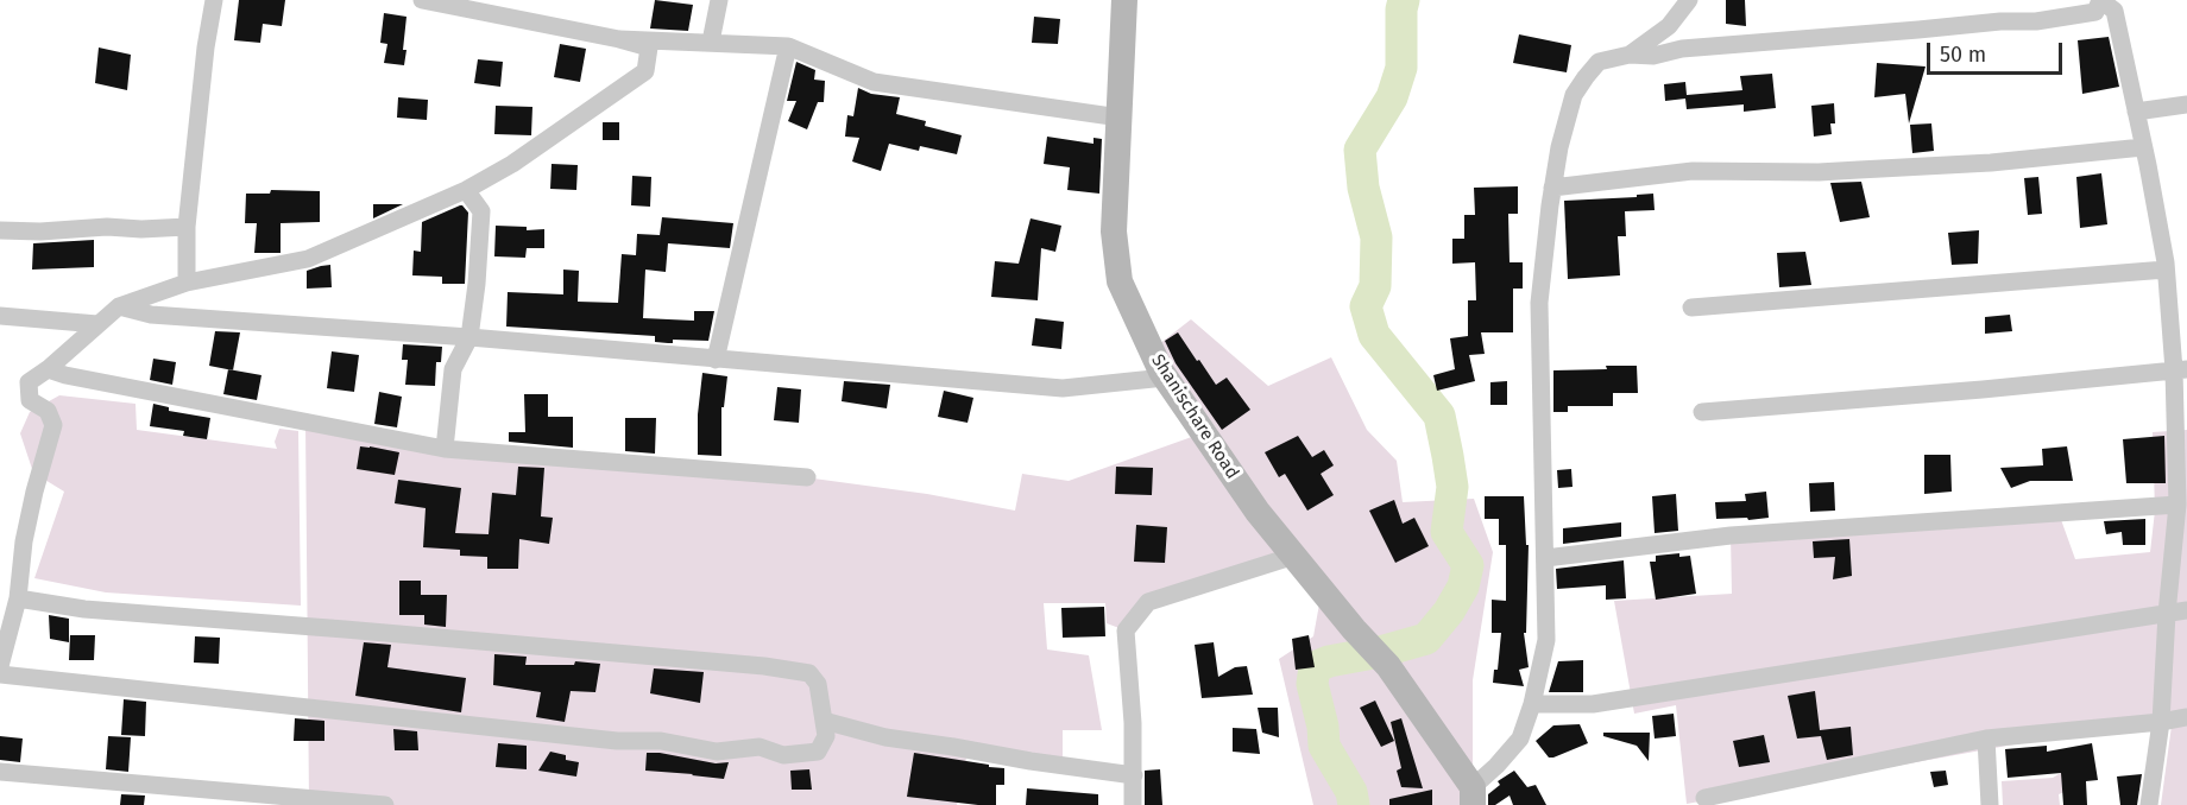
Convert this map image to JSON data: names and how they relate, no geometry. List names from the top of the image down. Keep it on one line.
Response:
{"streets":{"street":["Shanischare Road"]},"scale_bar":"50 m"}
